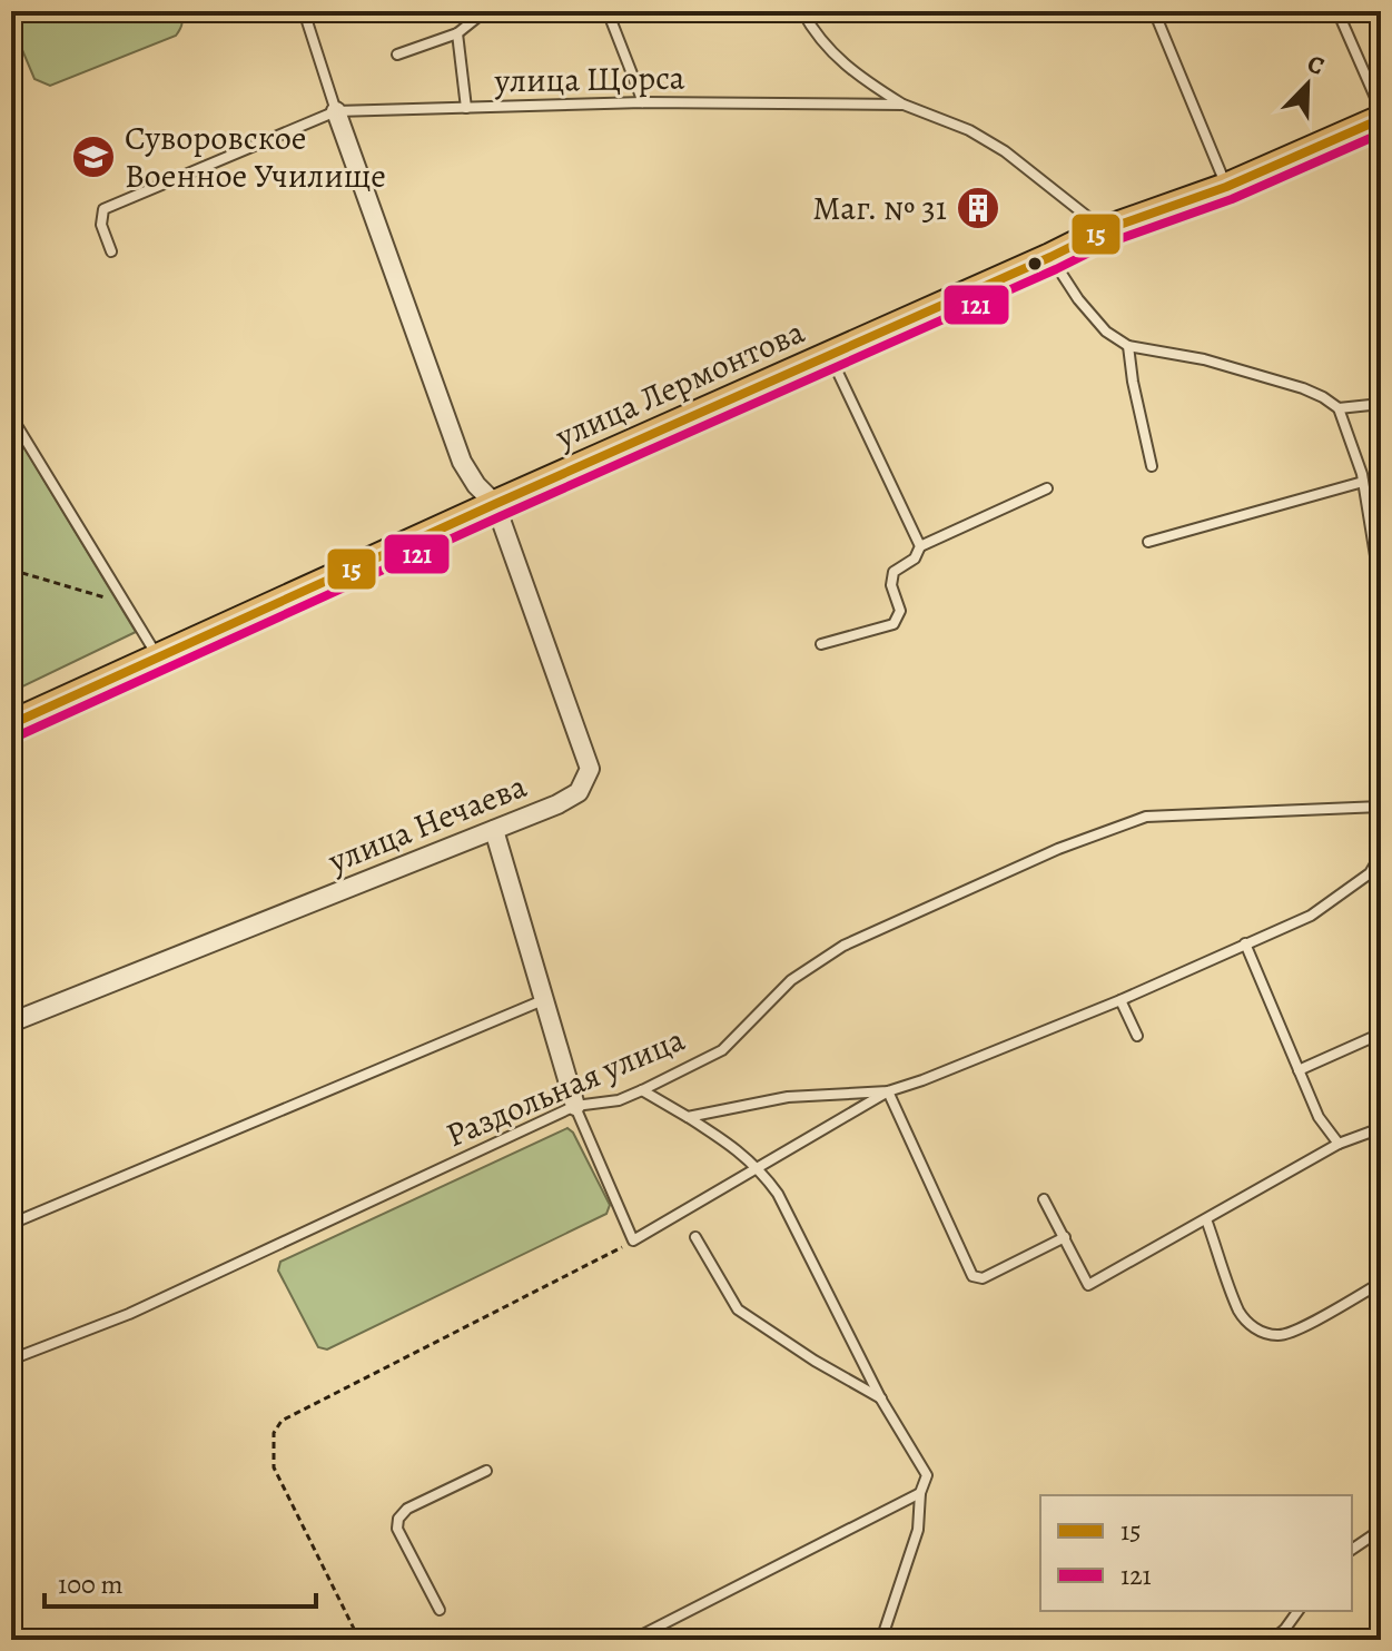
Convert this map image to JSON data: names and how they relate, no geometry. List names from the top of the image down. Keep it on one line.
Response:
{"streets":{"main road":["улица Лермонтова"],"street":["улица Нечаева"],"lane":["улица Щорса","Раздольная улица"]},"crossings":[["улица Щорса","улица Лермонтова"],["улица Лермонтова","улица Нечаева"]],"places":{"school or university":["Суворовское Военное Училище"],"building":["Маг. № 31"]},"lines":["transit line 15","transit line 121"],"legend":["15","121"],"scale_bar":"100 m","north":"top right"}
